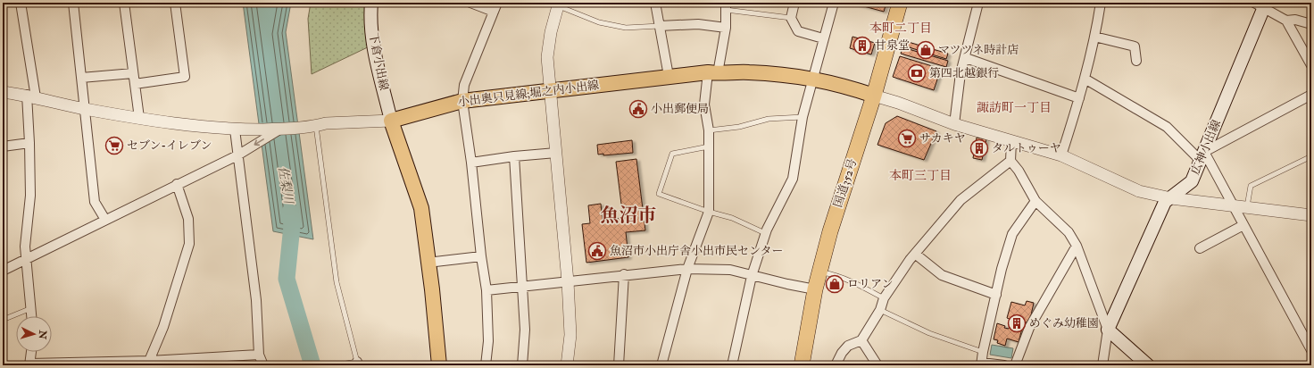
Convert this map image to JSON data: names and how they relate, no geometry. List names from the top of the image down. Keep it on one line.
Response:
{"streets":{"highway":["国道352号"],"main road":["下倉小出線","小出奥只見線;堀之内小出線","広神小出線"]},"crossings":[["下倉小出線","小出奥只見線;堀之内小出線"],["小出奥只見線;堀之内小出線","国道352号"]],"districts":["本町二丁目","諏訪町一丁目","本町三丁目","魚沼市"],"water":["佐梨川"],"places":{"building":["甘泉堂","タルトゥーヤ","めぐみ幼稚園"],"shop":["マツツネ時計店","ロリアン"],"bank":["第四北越銀行"],"public building":["小出郵便局","魚沼市小出庁舎小出市民センター"],"supermarket":["サカキヤ","セブン-イレブン"]},"north":"right"}
